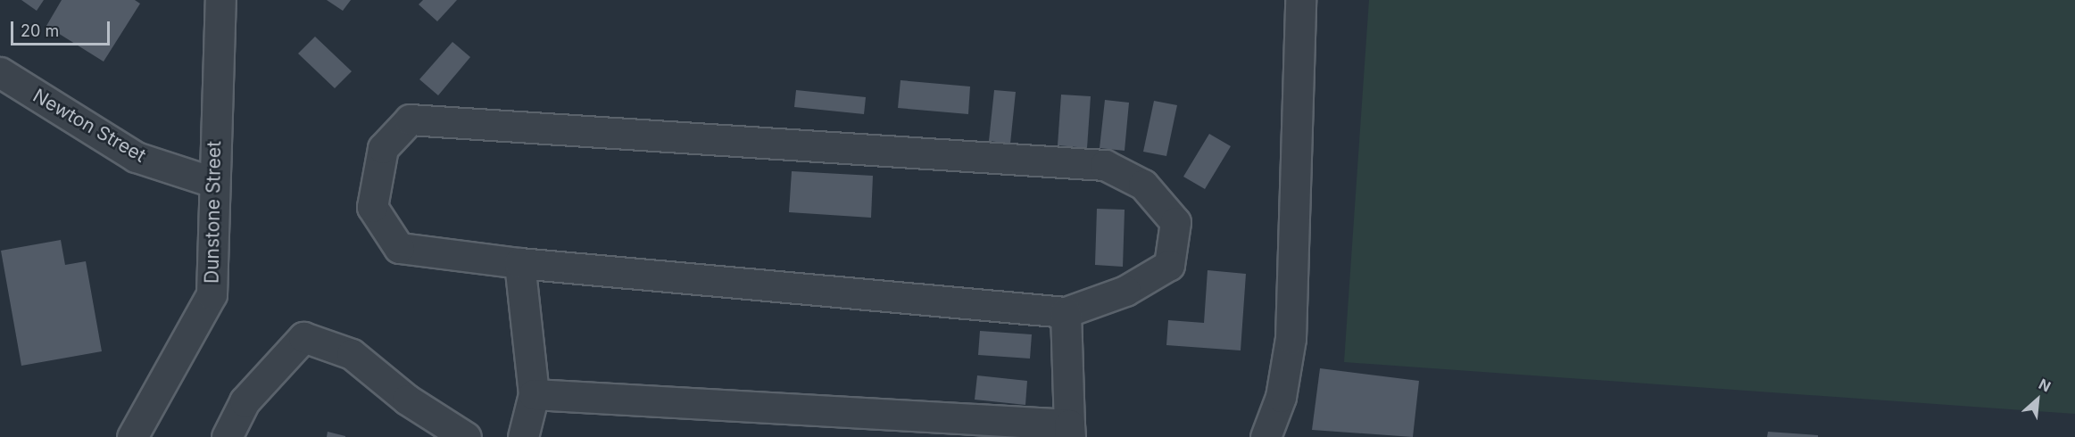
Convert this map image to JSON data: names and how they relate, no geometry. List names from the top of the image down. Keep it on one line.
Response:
{"streets":{"street":["Newton Street","Dunstone Street"]},"crossings":[["Newton Street","Dunstone Street"]],"scale_bar":"20 m","north":"top right"}
